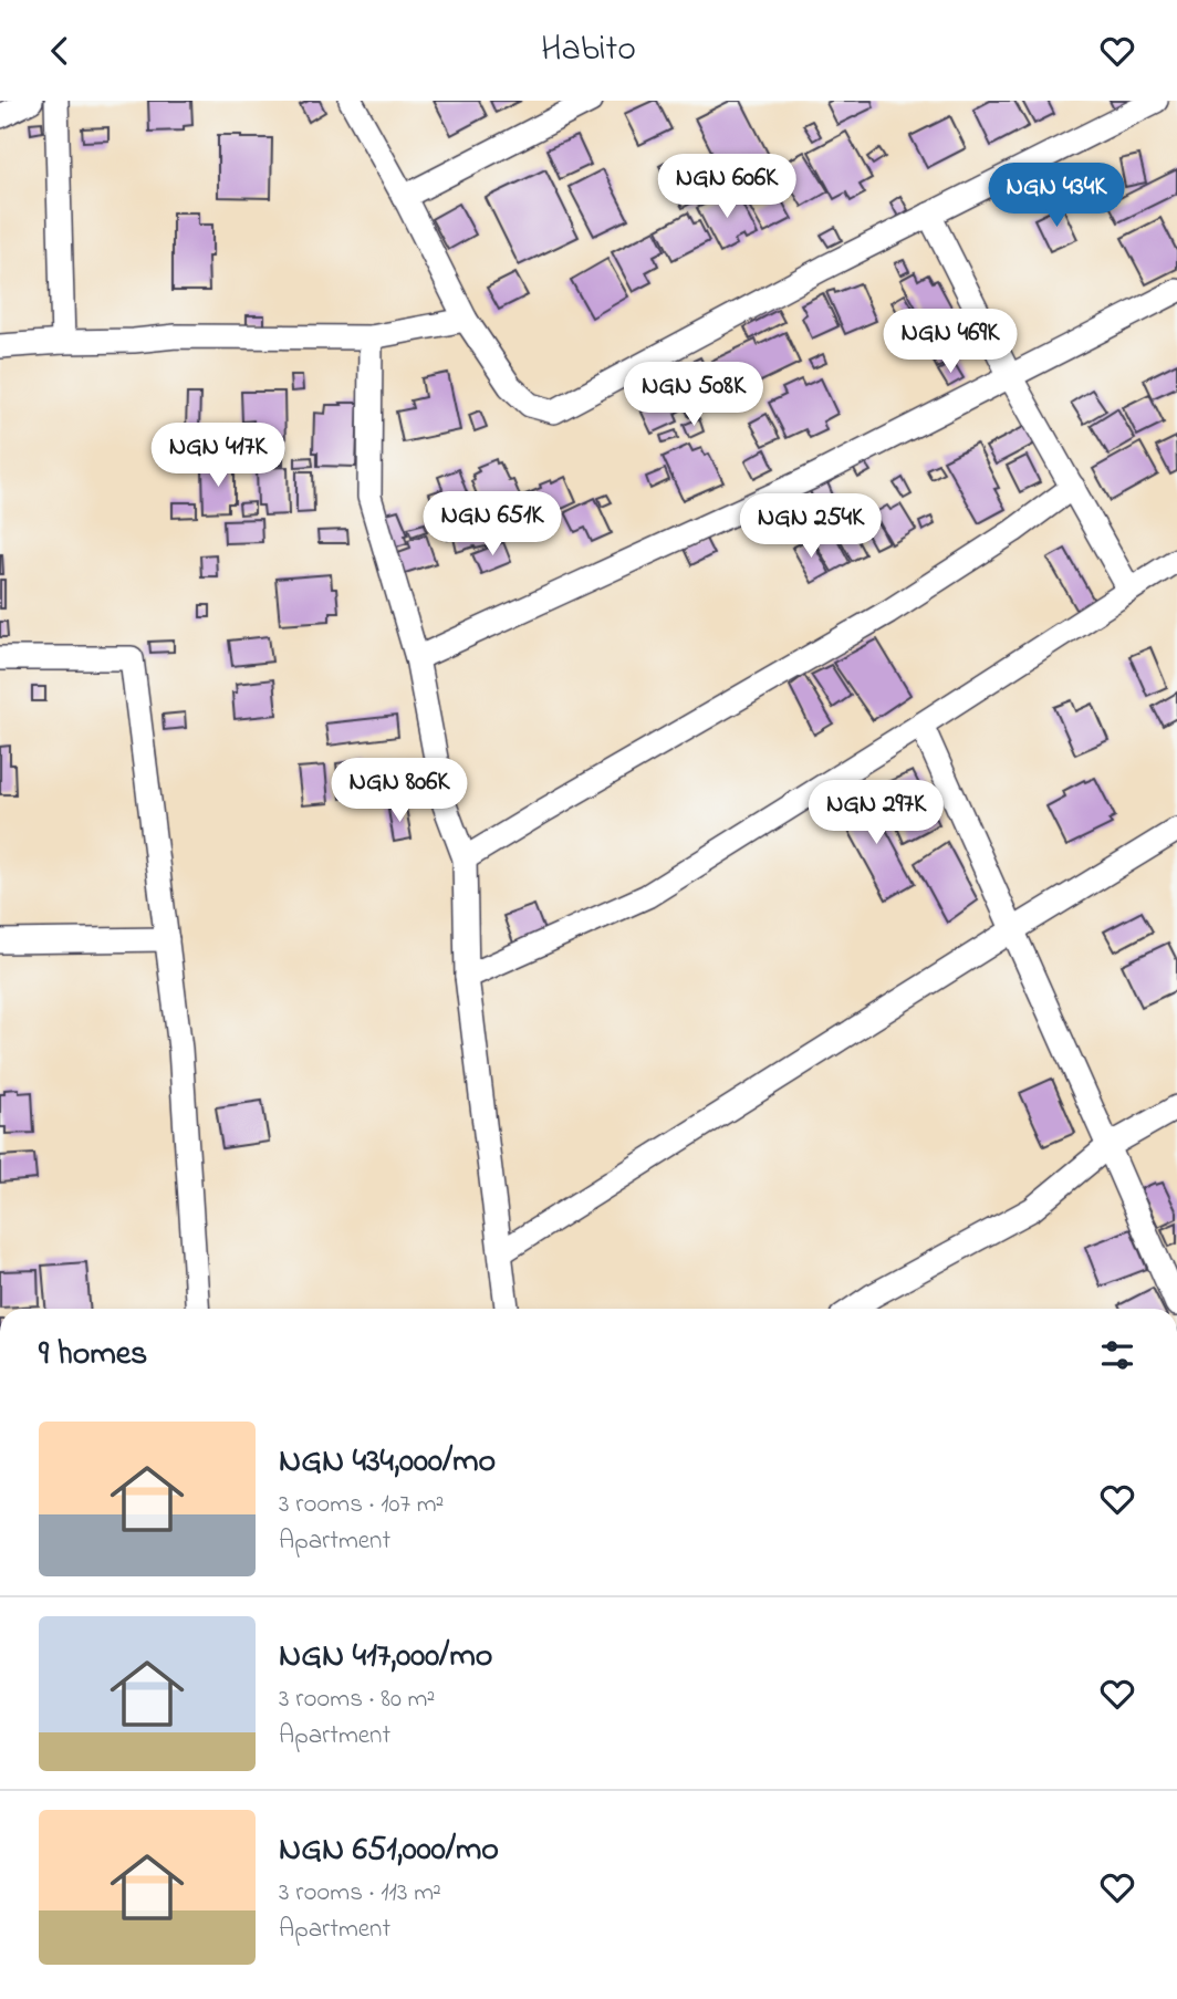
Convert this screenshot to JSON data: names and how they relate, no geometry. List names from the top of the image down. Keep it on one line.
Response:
{"page":{"header":"Habito","price":["NGN 606K","NGN 434K","NGN 469K","NGN 508K","NGN 417K","NGN 651K","NGN 254K","NGN 806K","NGN 297K"],"heading":"9 homes","list":[{"name":"NGN 434,000/mo","note":"3 rooms · 107 m² · Apartment"},{"name":"NGN 417,000/mo","note":"3 rooms · 80 m² · Apartment"},{"name":"NGN 651,000/mo","note":"3 rooms · 113 m² · Apartment"}]}}
